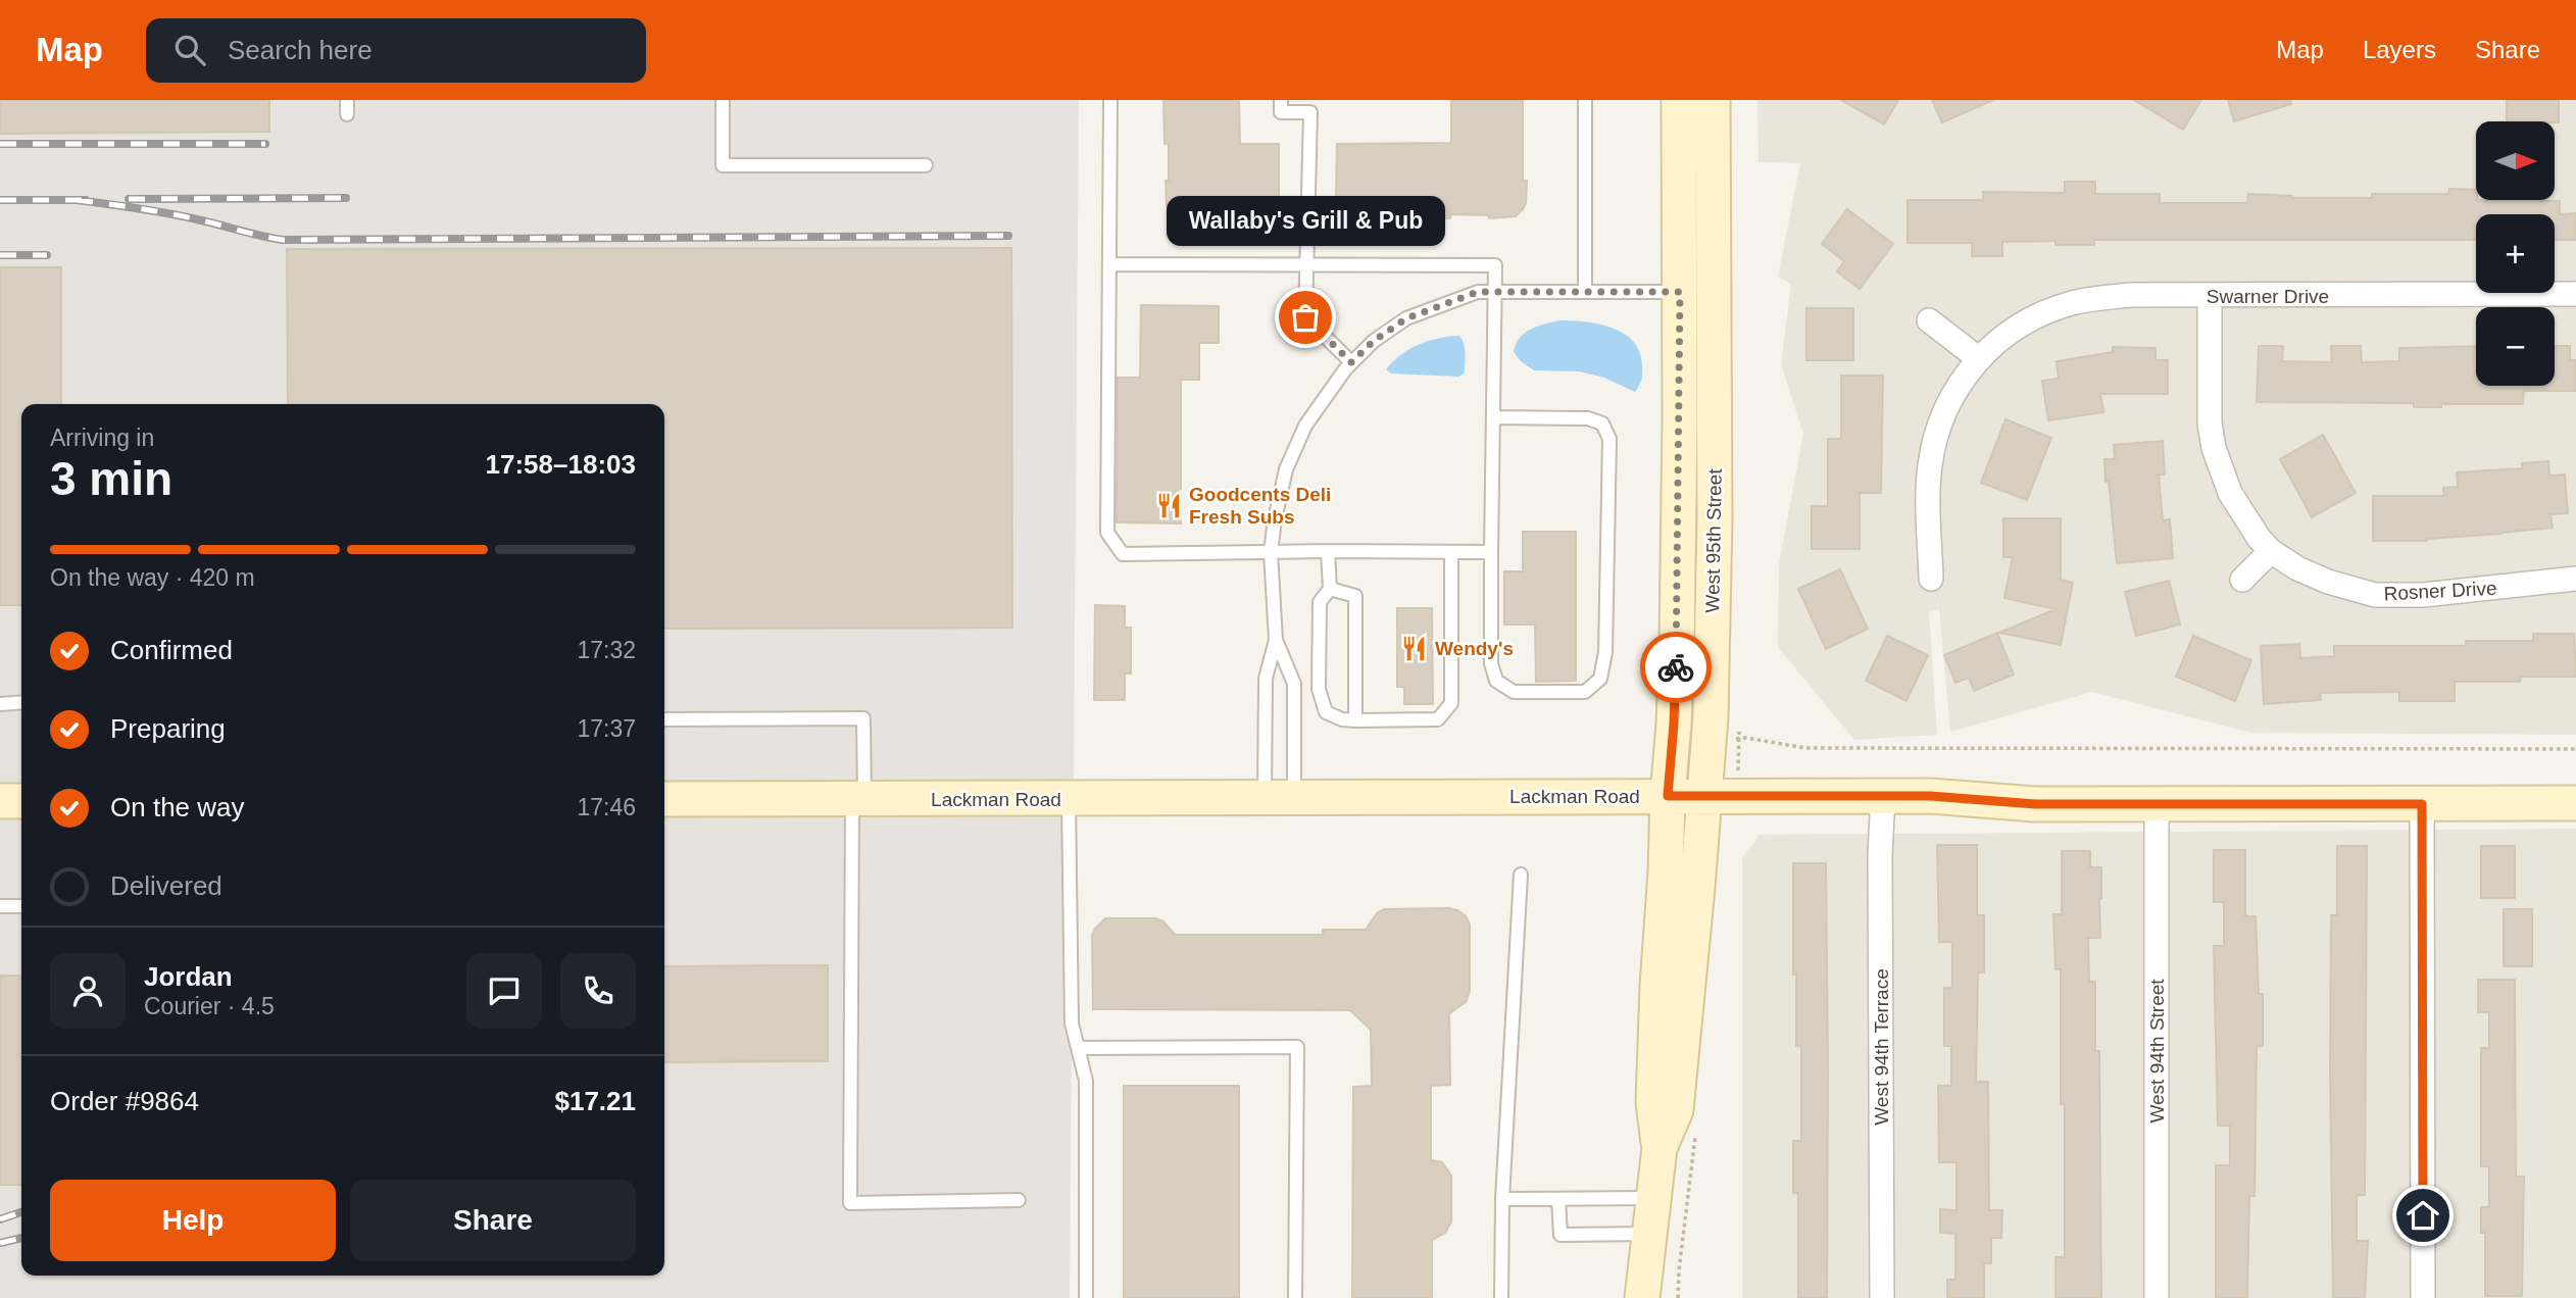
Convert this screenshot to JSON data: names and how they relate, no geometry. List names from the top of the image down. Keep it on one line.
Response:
{"streets":{"main road":["West 95th Street","Lackman Road"],"street":["Swarner Drive","Rosner Drive","West 94th Terrace","West 94th Street"]},"crossings":[["Swarner Drive","Rosner Drive"],["West 95th Street","Lackman Road"],["Lackman Road","West 94th Terrace"],["Lackman Road","West 94th Street"]],"places":{"other":["Wallaby's Grill & Pub"],"restaurant":["Goodcents Deli Fresh Subs","Wendy's"]},"north":"right","page":{"header":"Map","search":"Search here","nav":["Map","Layers","Share"],"map_buttons":["+","−"],"bubble":"Wallaby's Grill & Pub","heading":["3 min","Arriving in","17:58–18:03"],"panel":["Jordan","Courier · 4.5","Order #9864","$17.21"],"bar":"On the way · 420 m","list":[["Confirmed","17:32"],["Preparing","17:37"],["On the way","17:46"],"Delivered"],"buttons":["Help","Share"]}}
